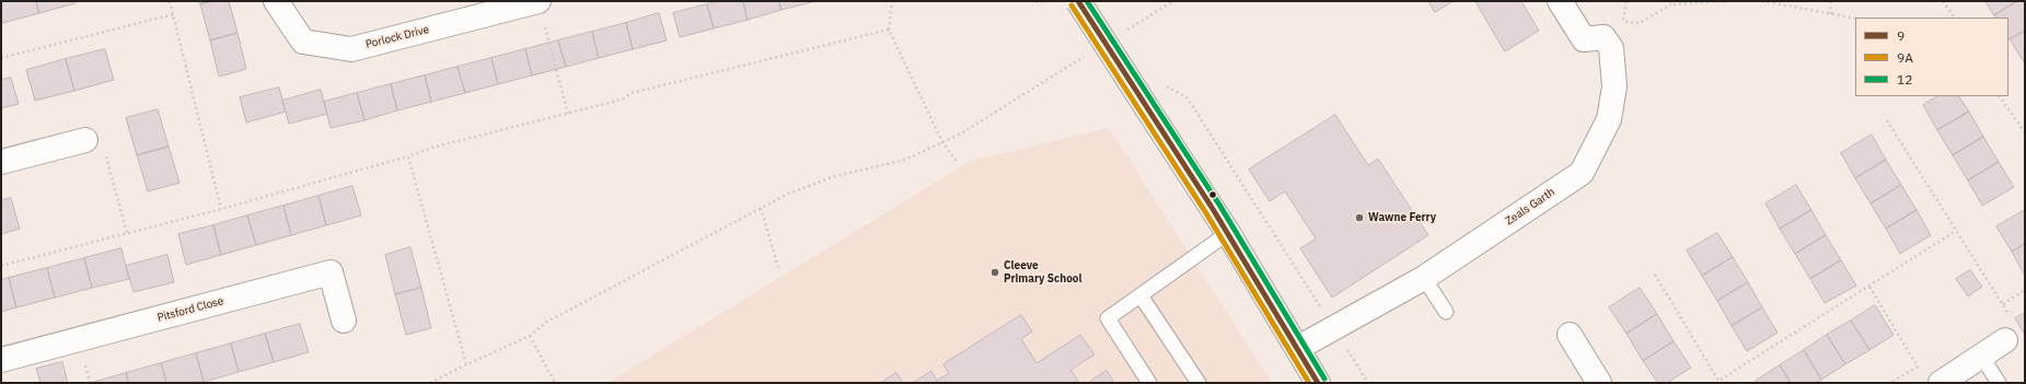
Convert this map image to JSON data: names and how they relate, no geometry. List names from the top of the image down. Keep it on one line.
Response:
{"streets":{"street":["Porlock Drive","Zeals Garth","Pitsford Close"]},"places":["Wawne Ferry","Cleeve Primary School"],"lines":["transit line 9","transit line 12","transit line 9A"],"legend":["9","9A","12"]}
